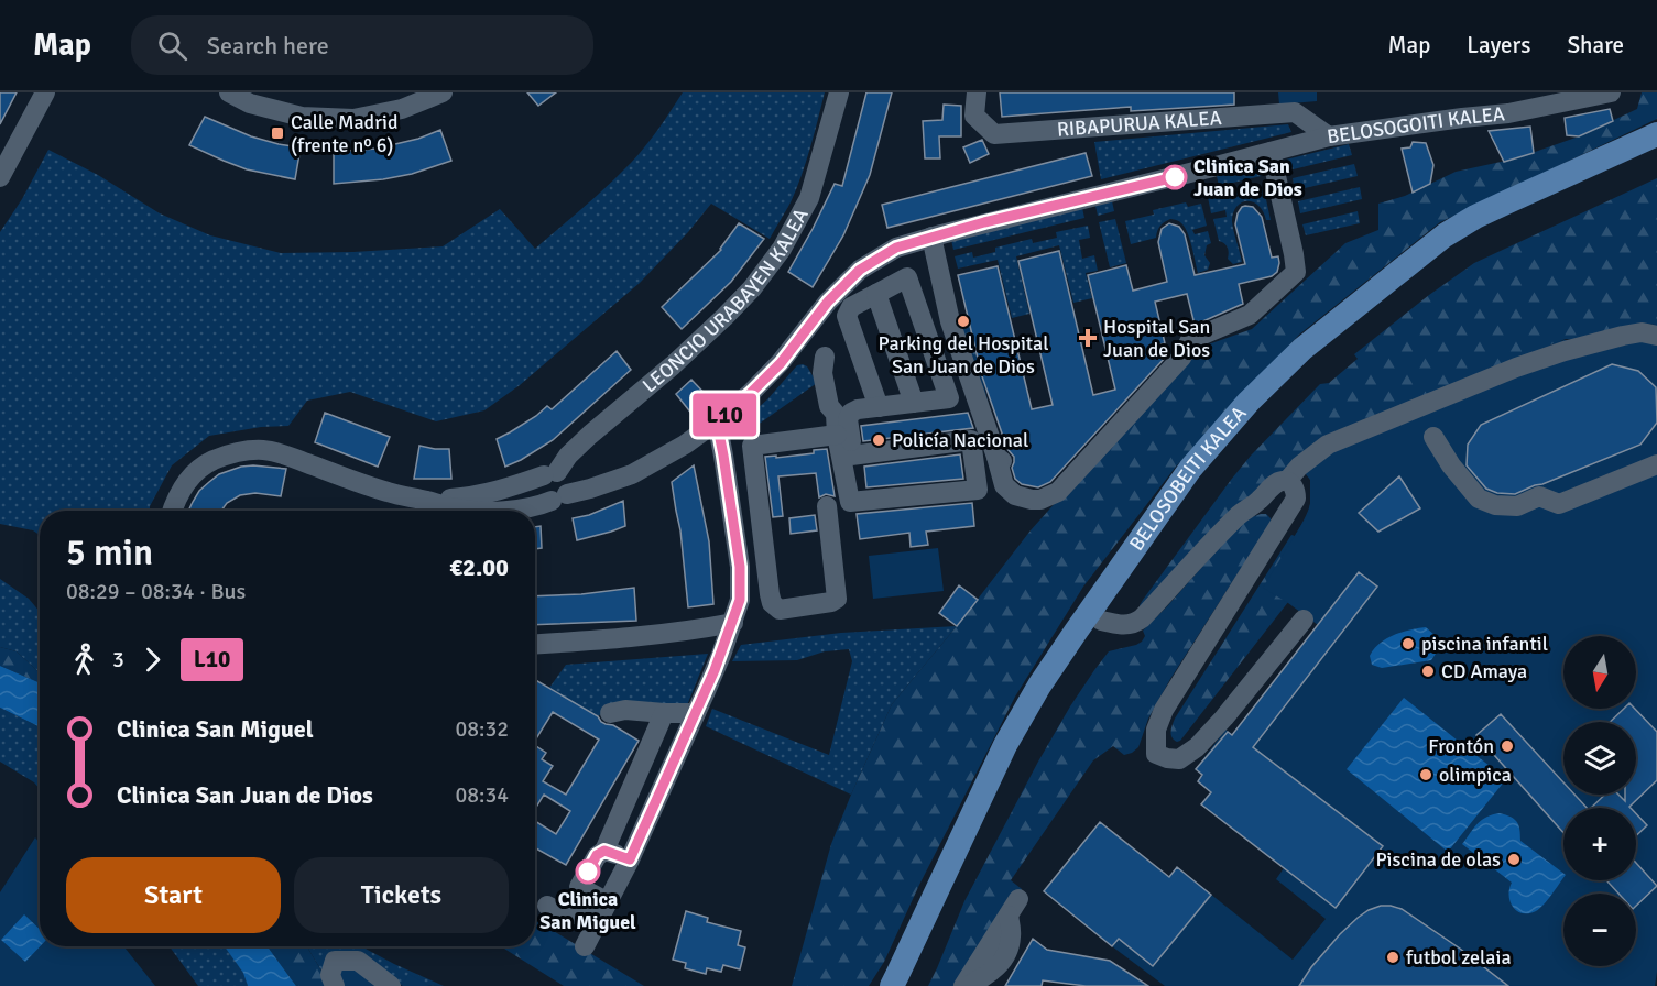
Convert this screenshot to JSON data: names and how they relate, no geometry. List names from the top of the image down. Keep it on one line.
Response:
{"streets":{"main road":["BELOSOBEITI KALEA"],"street":["RIBAPURUA KALEA","BELOSOGOITI KALEA","LEONCIO URABAYEN KALEA"]},"crossings":[["RIBAPURUA KALEA","BELOSOGOITI KALEA"]],"places":{"transit":["Calle Madrid (frente nº 6)"],"other":["Clinica San Juan de Dios","Parking del Hospital San Juan de Dios","Policía Nacional","piscina infantil","CD Amaya","Frontón","olimpica","Piscina de olas","Clinica San Miguel","futbol zelaia"],"health":["Hospital San Juan de Dios"]},"lines":["bus line L10"],"north":"bottom","page":{"header":"Map","search":"Search here","nav":["Map","Layers","Share"],"on_map":"L10","heading":["5 min","08:29 – 08:34 · Bus","€2.00"],"legs":["3","L10"],"map_buttons":["+","−"],"list":[{"name":"Clinica San Miguel","value":"08:32"},{"name":"Clinica San Juan de Dios","value":"08:34"}],"buttons":["Start","Tickets"]}}
